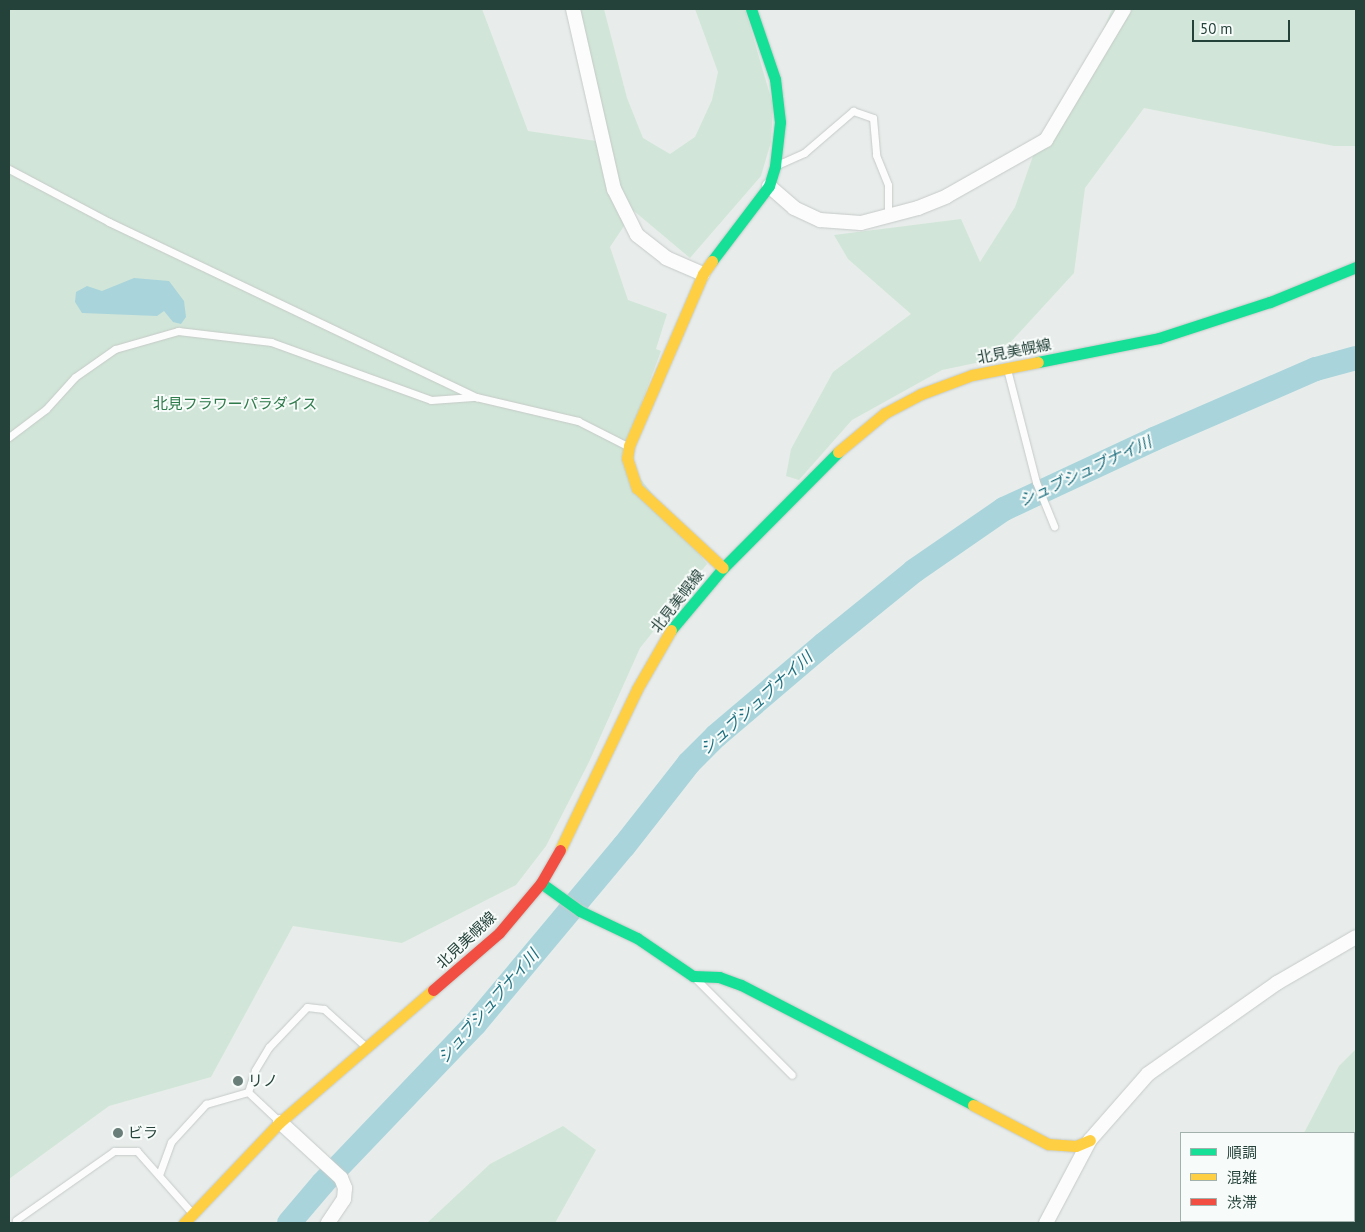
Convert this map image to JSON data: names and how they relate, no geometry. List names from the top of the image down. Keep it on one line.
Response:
{"streets":{"main road":["北見美幌線"]},"water":["シュブシュブナイ川"],"parks":["北見フラワーパラダイス"],"places":["リノ","ビラ"],"legend":["順調","混雑","渋滞"],"scale_bar":"50 m"}
